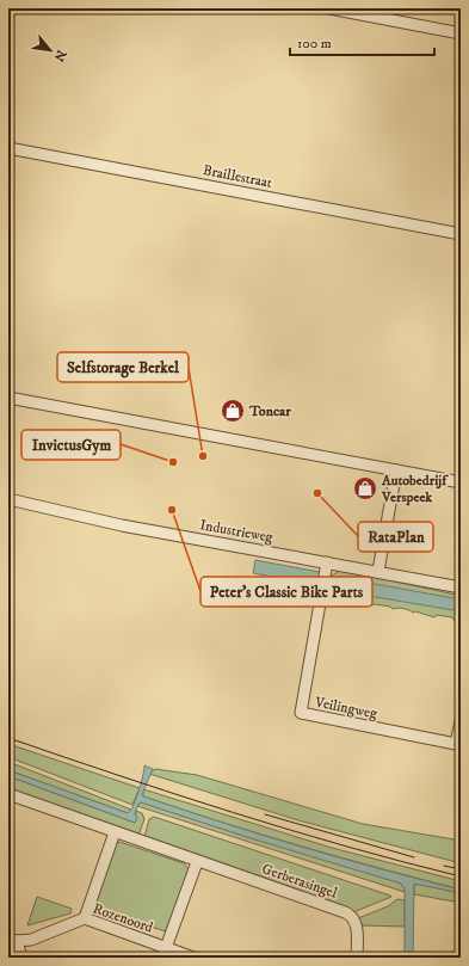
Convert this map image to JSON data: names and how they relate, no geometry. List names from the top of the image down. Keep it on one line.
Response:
{"streets":{"street":["Braillestraat","Industrieweg","Veilingweg","Gerberasingel","Rozenoord"]},"crossings":[["Industrieweg","Veilingweg"]],"places":{"shop":["Toncar","Autobedrijf Verspeek"],"other":["Selfstorage Berkel","InvictusGym","RataPlan","Peter's Classic Bike Parts"]},"scale_bar":"100 m","north":"bottom right"}
